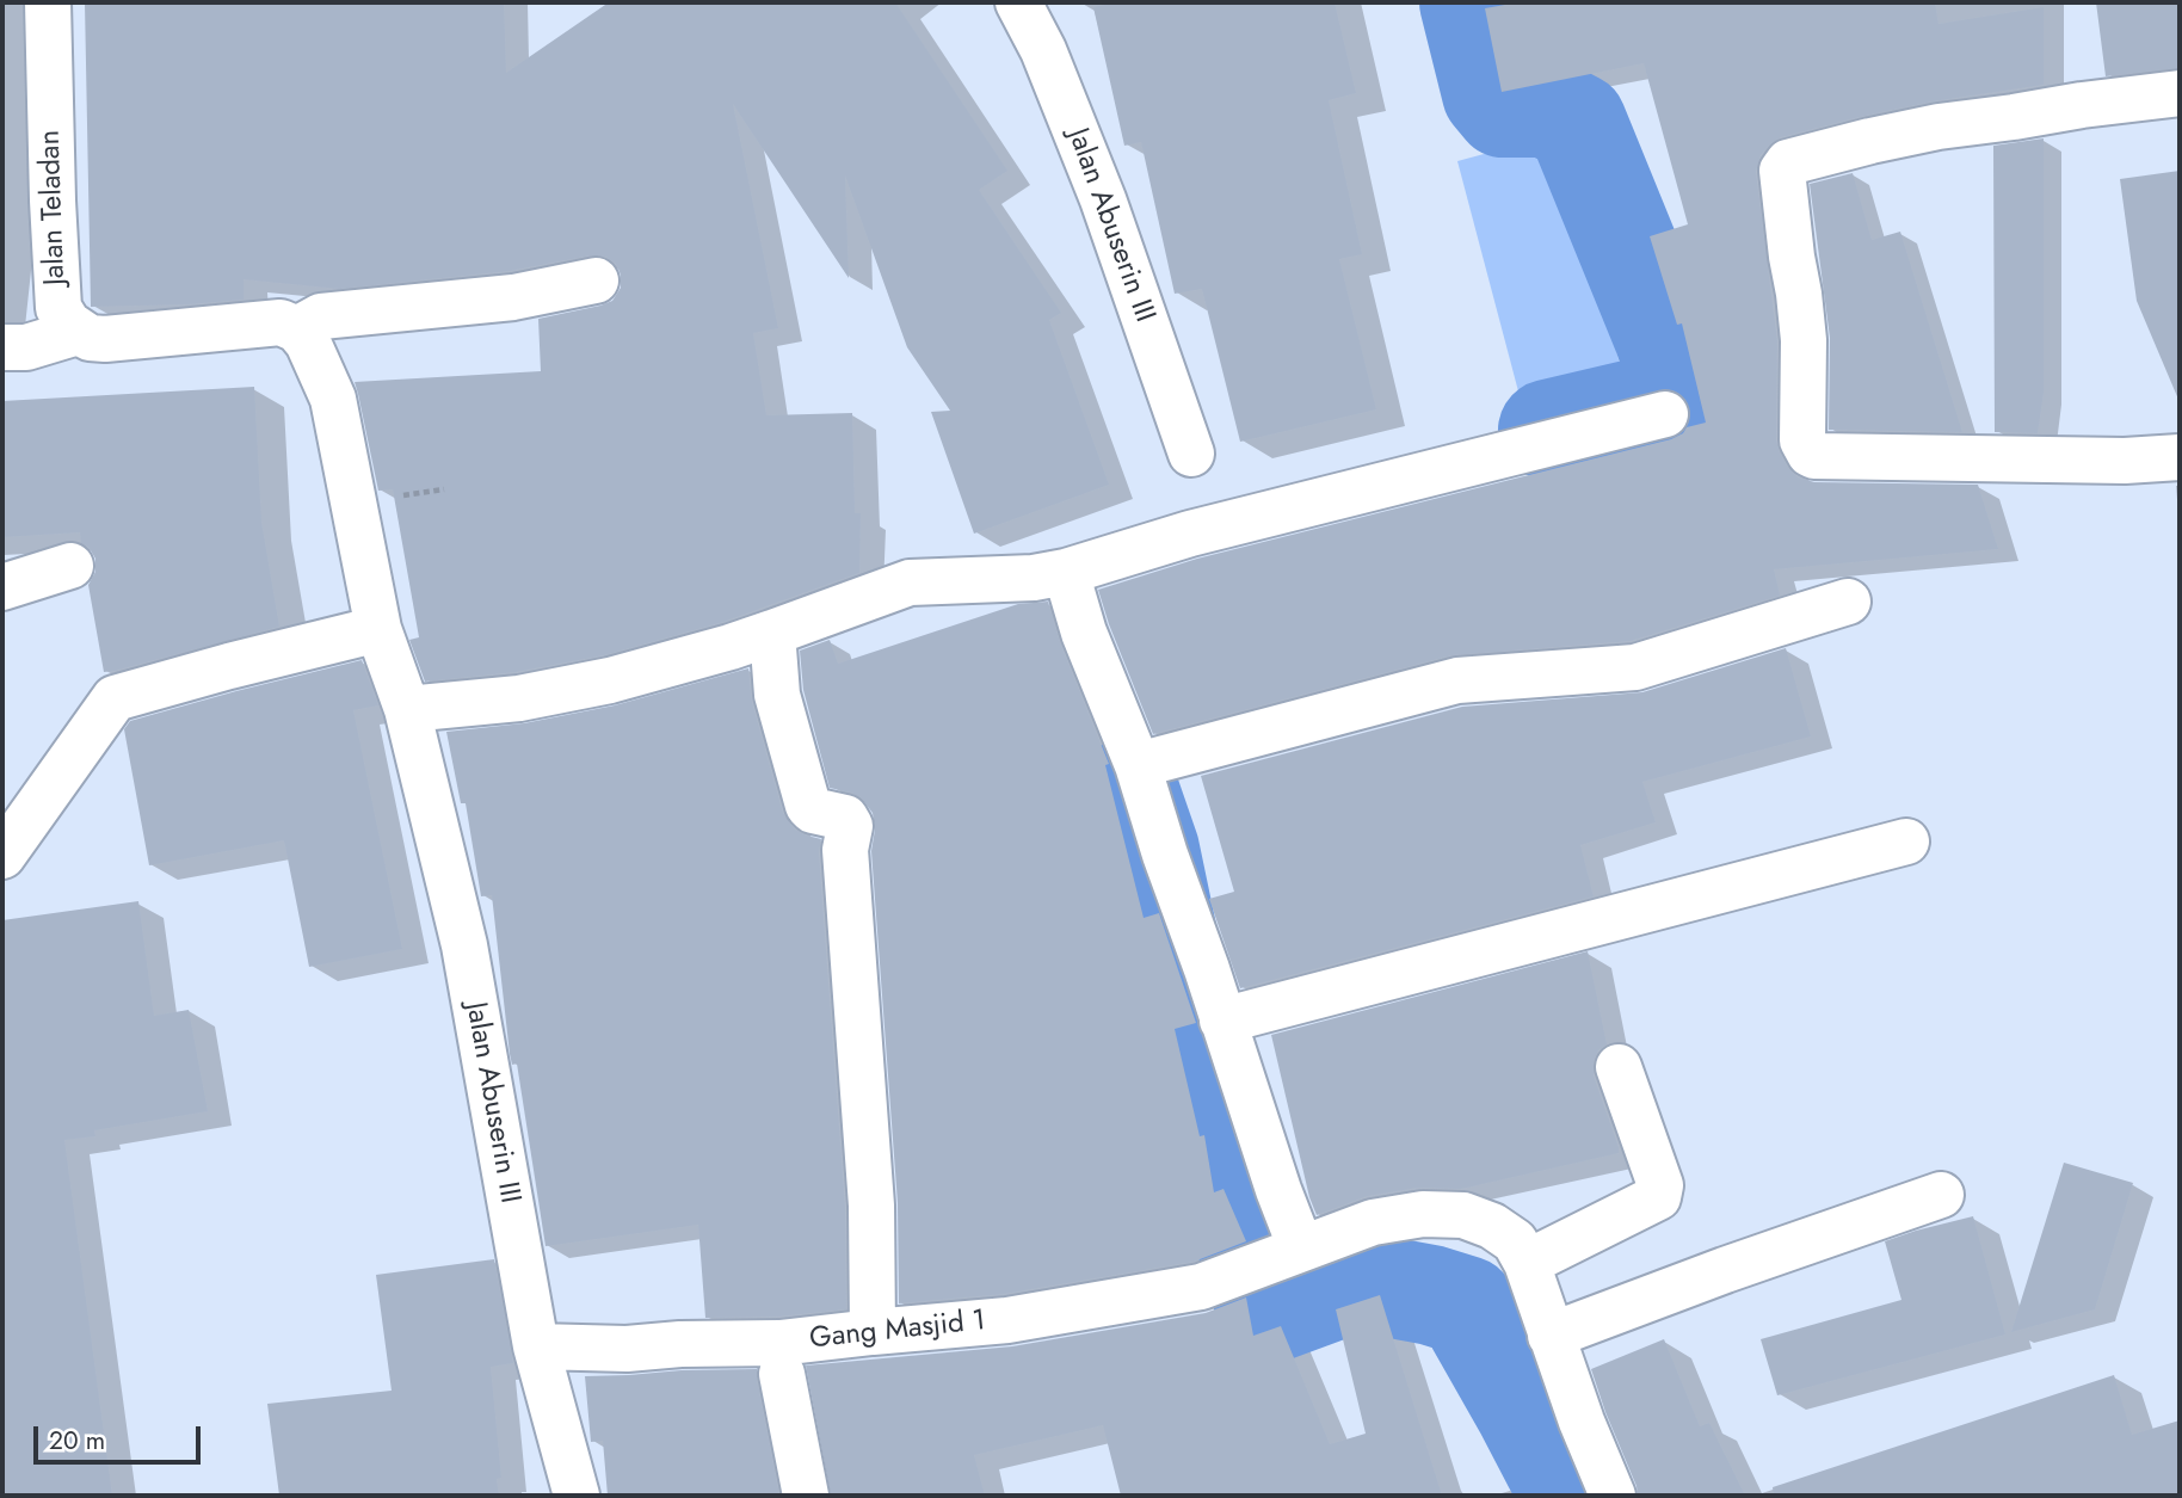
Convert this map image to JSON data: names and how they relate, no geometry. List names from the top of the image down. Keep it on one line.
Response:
{"streets":{"street":["Jalan Teladan","Jalan Abuserin III","Gang Masjid 1"]},"crossings":[["Jalan Abuserin III","Gang Masjid 1"]],"scale_bar":"20 m"}
